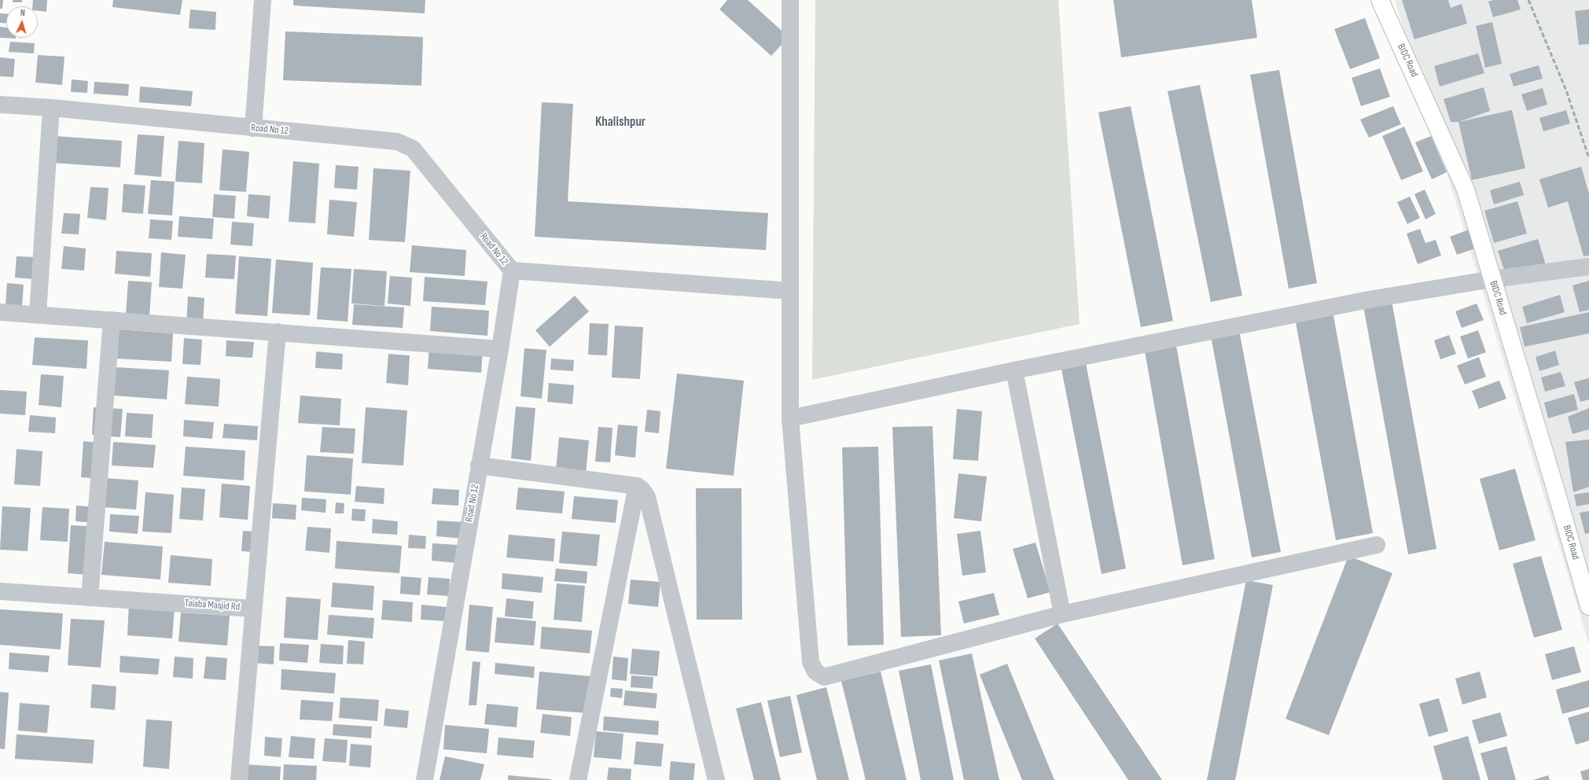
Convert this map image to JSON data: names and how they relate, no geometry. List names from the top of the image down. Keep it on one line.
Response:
{"streets":{"main road":["BIDC Road"],"street":["Road No 12","Taiaba Masjid Rd"]},"districts":["Khalishpur"],"north":"top"}
